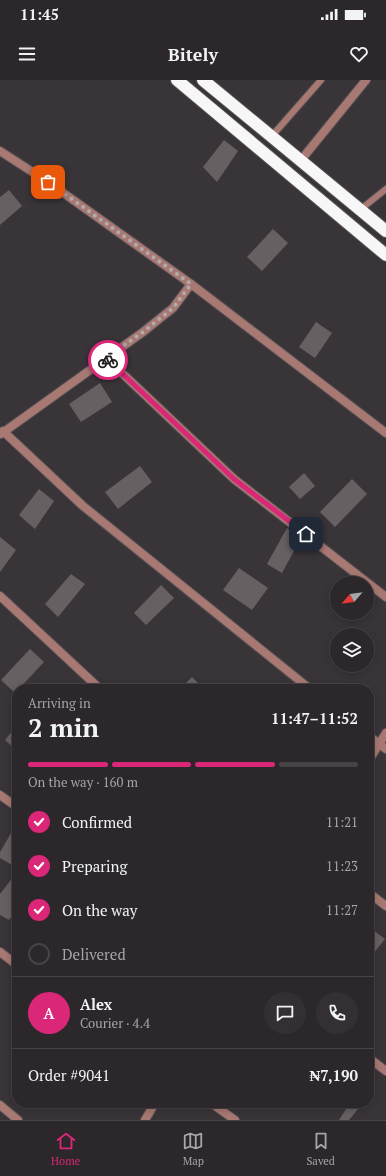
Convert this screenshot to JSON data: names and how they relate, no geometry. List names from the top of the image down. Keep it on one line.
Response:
{"north":"bottom left","page":{"status":"11:45","header":"Bitely","heading":["2 min","Arriving in","11:47–11:52"],"panel":["Alex","Courier · 4.4","Order #9041","₦7,190"],"bar":"On the way · 160 m","list":[["Confirmed","11:21"],["Preparing","11:23"],["On the way","11:27"],"Delivered"],"round":"A","tabs":["Home","Map","Saved"]}}
